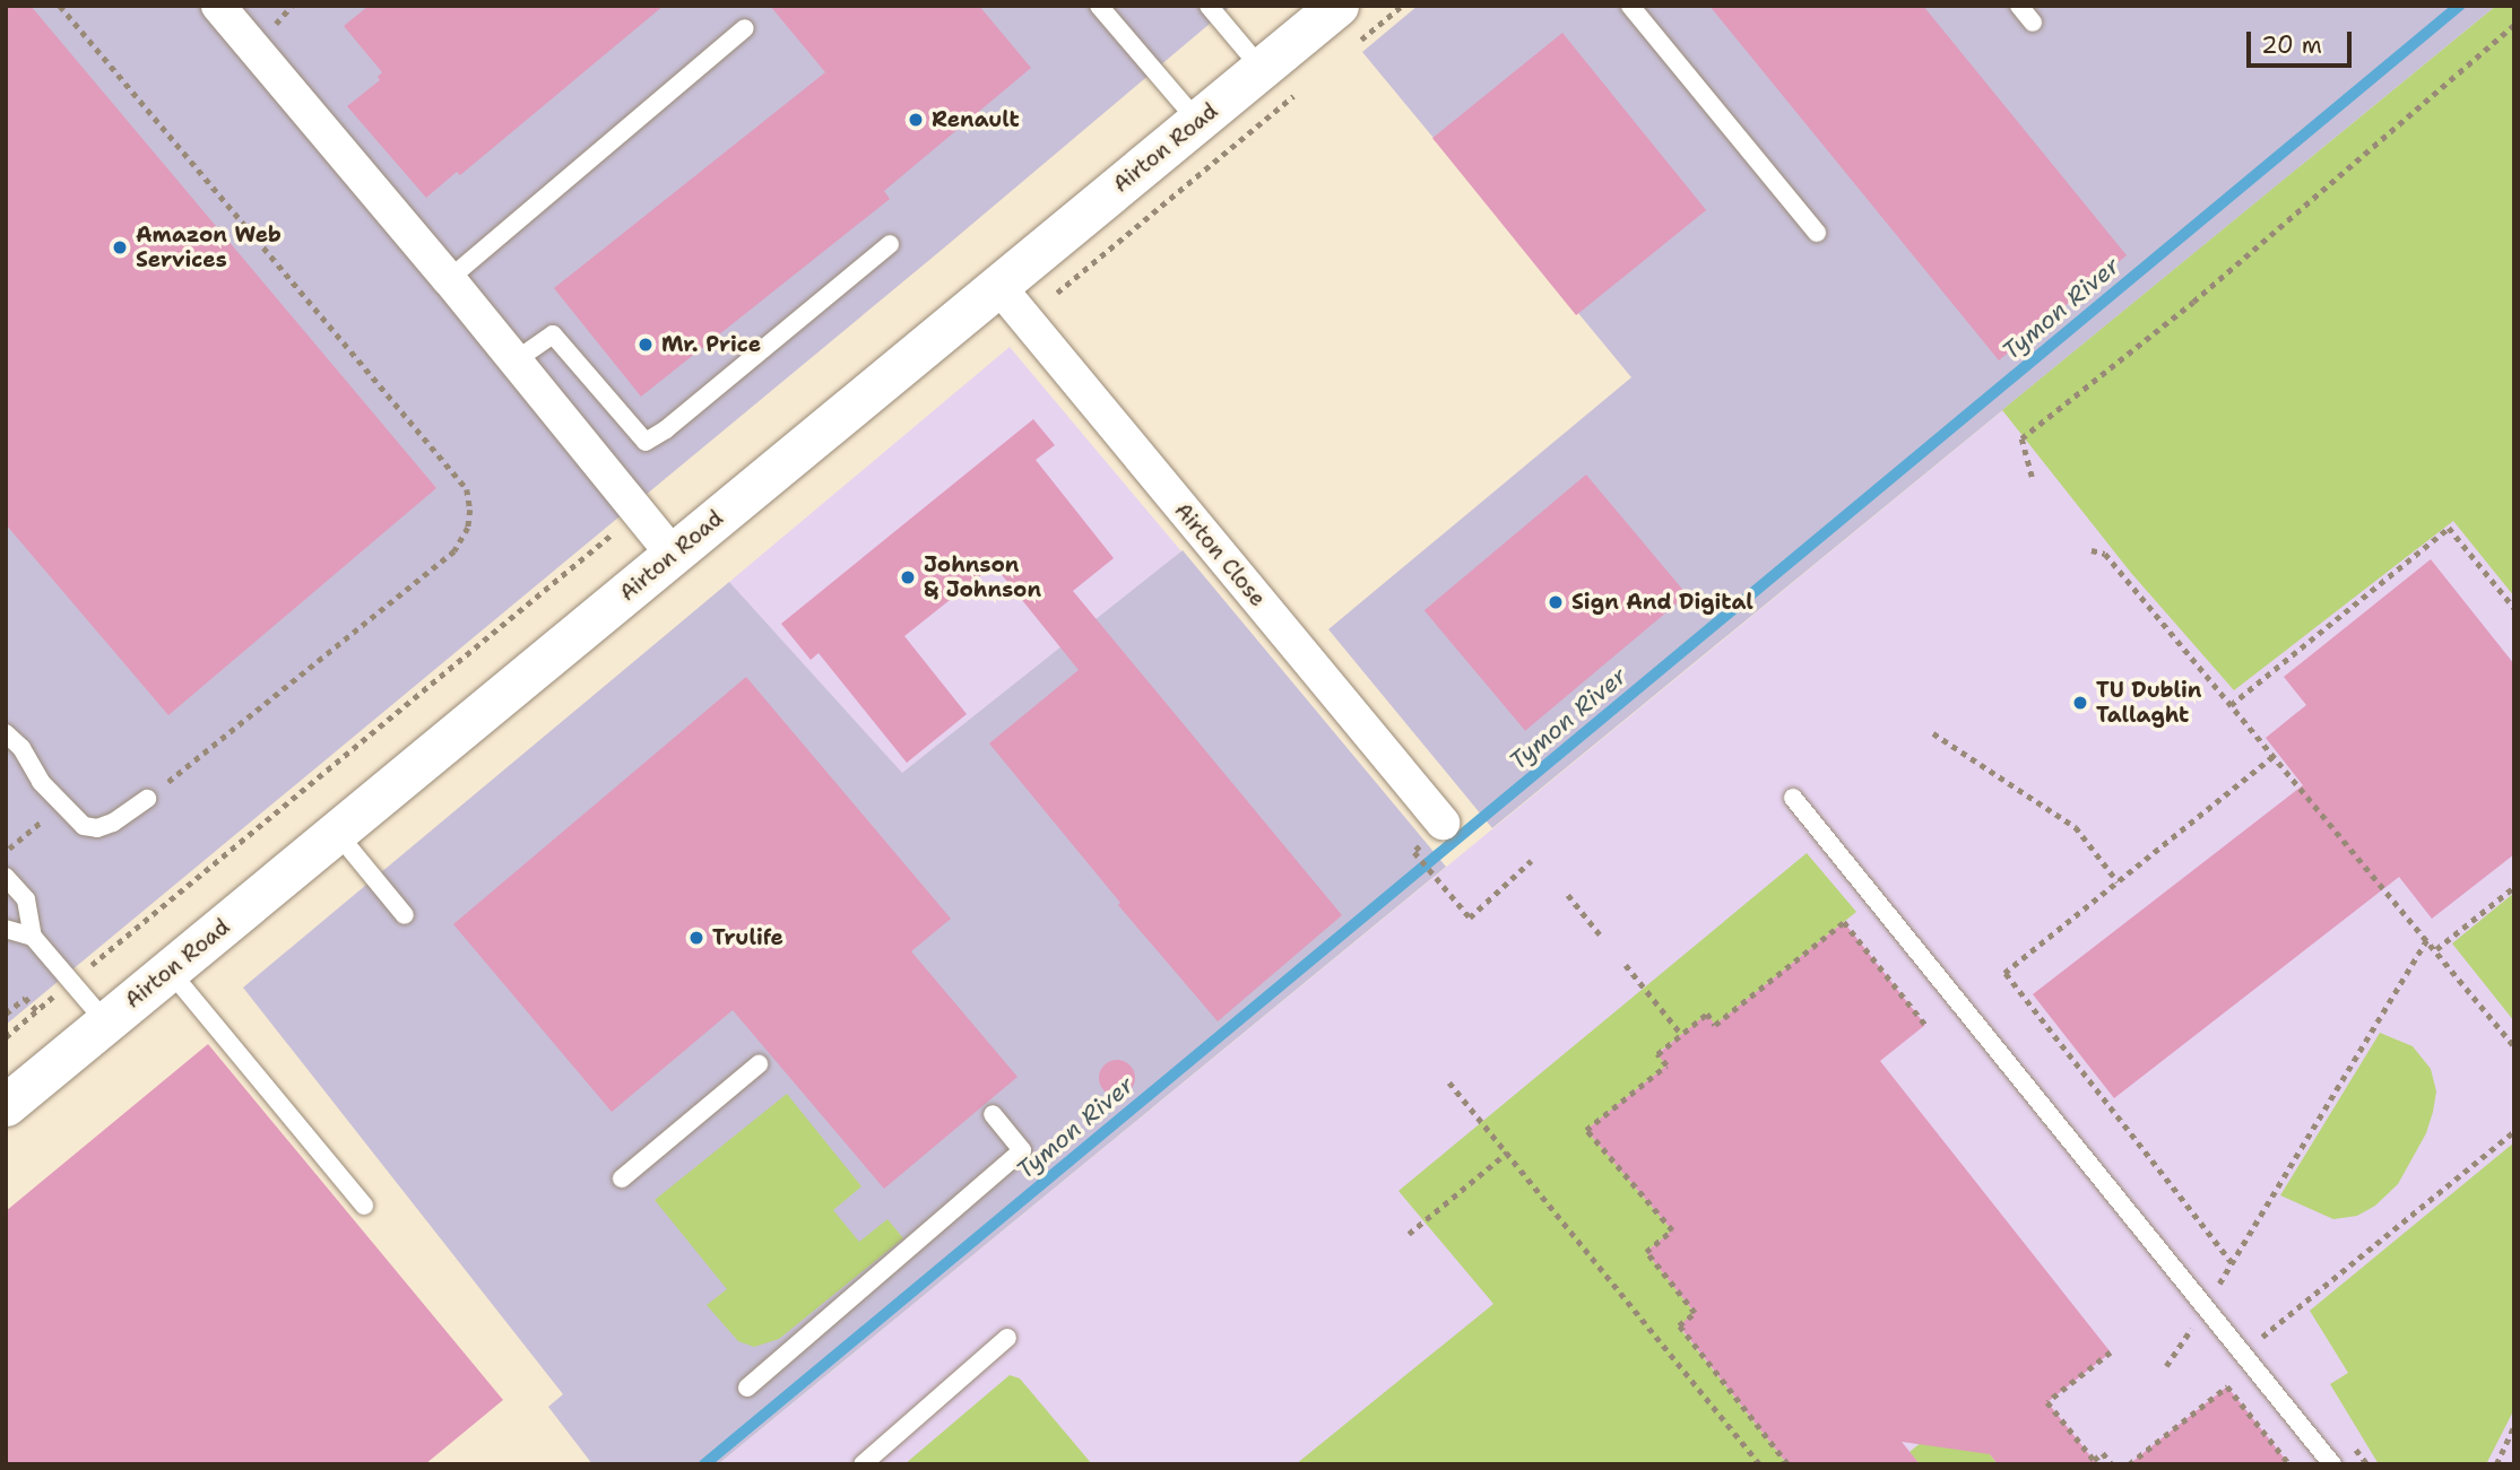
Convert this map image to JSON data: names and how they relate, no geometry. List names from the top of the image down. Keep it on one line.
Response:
{"streets":{"street":["Airton Road","Airton Close"]},"crossings":[["Airton Road","Airton Close"]],"water":["Tymon River"],"places":["Renault","Amazon Web Services","Mr. Price","Johnson & Johnson","Sign And Digital","TU Dublin Tallaght","Trulife"],"scale_bar":"20 m"}
